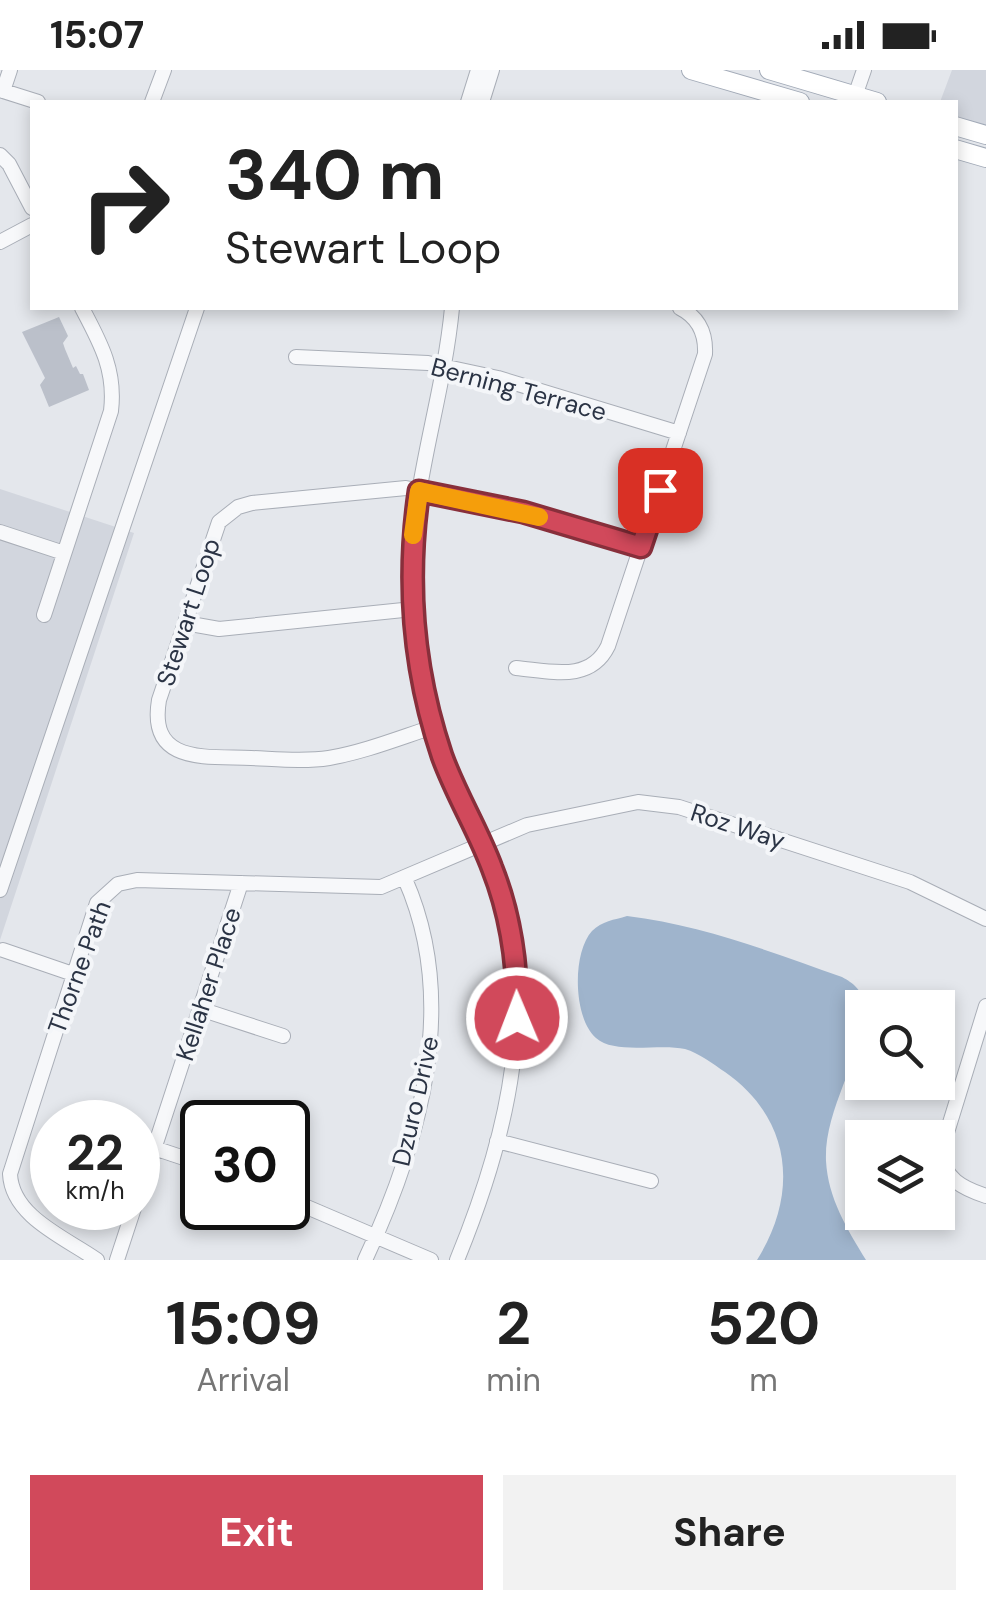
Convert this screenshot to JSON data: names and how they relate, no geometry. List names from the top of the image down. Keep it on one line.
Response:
{"streets":{"street":["Berning Terrace","Stewart Loop","Roz Way","Thorne Path","Kellaher Place","Dzuro Drive"]},"crossings":[["Roz Way","Thorne Path"],["Thorne Path","Kellaher Place"],["Thorne Path","Dzuro Drive"]],"page":{"status":"15:07","turn":["340 m","Stewart Loop"],"speed":"22 km/h","limit":"30","eta":["15:09","Arrival","2","min","520","m"],"buttons":["Exit","Share"]}}
